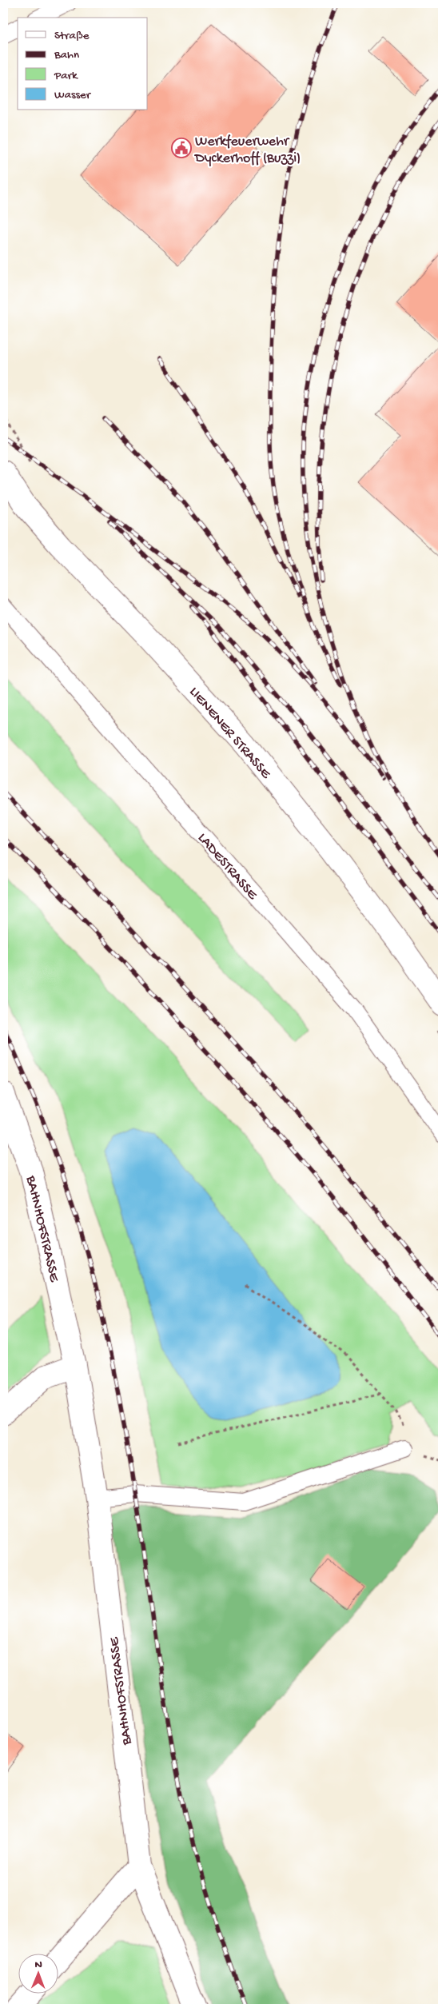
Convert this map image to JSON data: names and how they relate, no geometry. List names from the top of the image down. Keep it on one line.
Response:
{"streets":{"street":["LIENENER STRASSE","BAHNHOFSTRASSE"],"lane":["LADESTRASSE"]},"places":{"public building":["Werkfeuerwehr Dyckerhoff (Buzzi)"]},"legend":["Straße","Bahn","Park","Wasser"],"north":"top"}
